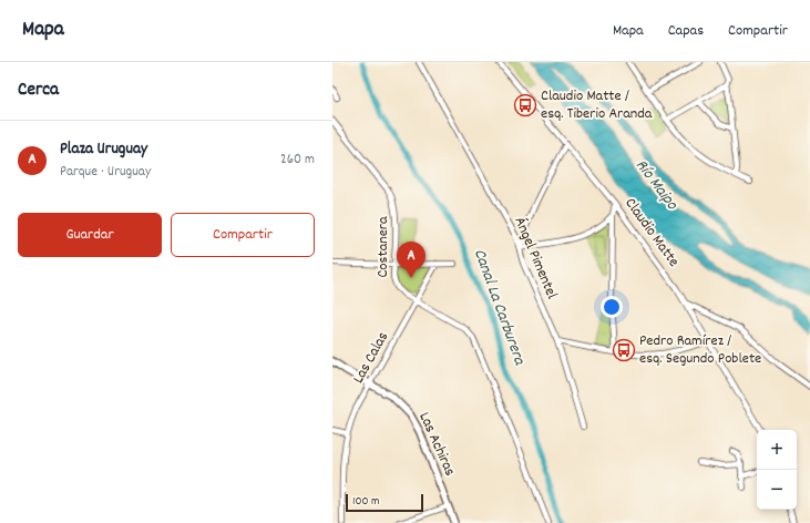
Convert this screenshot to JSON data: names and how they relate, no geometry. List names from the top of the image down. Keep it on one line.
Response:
{"streets":{"street":["Claudio Matte","Costanera","Ángel Pimentel","Las Calas","Las Achiras"]},"crossings":[["Costanera","Las Calas"],["Las Calas","Las Achiras"]],"water":["Río Maipo","Canal La Carburera"],"places":{"bus stop":["Claudio Matte / esq. Tiberio Aranda","Pedro Ramírez / esq. Segundo Poblete"]},"scale_bar":"100 m","page":{"header":"Mapa","nav":["Mapa","Capas","Compartir"],"heading":"Cerca","list":[{"mark":"A","name":"Plaza Uruguay","note":"Parque · Uruguay","value":"260 m"}],"buttons":["Guardar","Compartir"],"pins":"A","map_buttons":["+","−"],"scale":"100 m"}}
